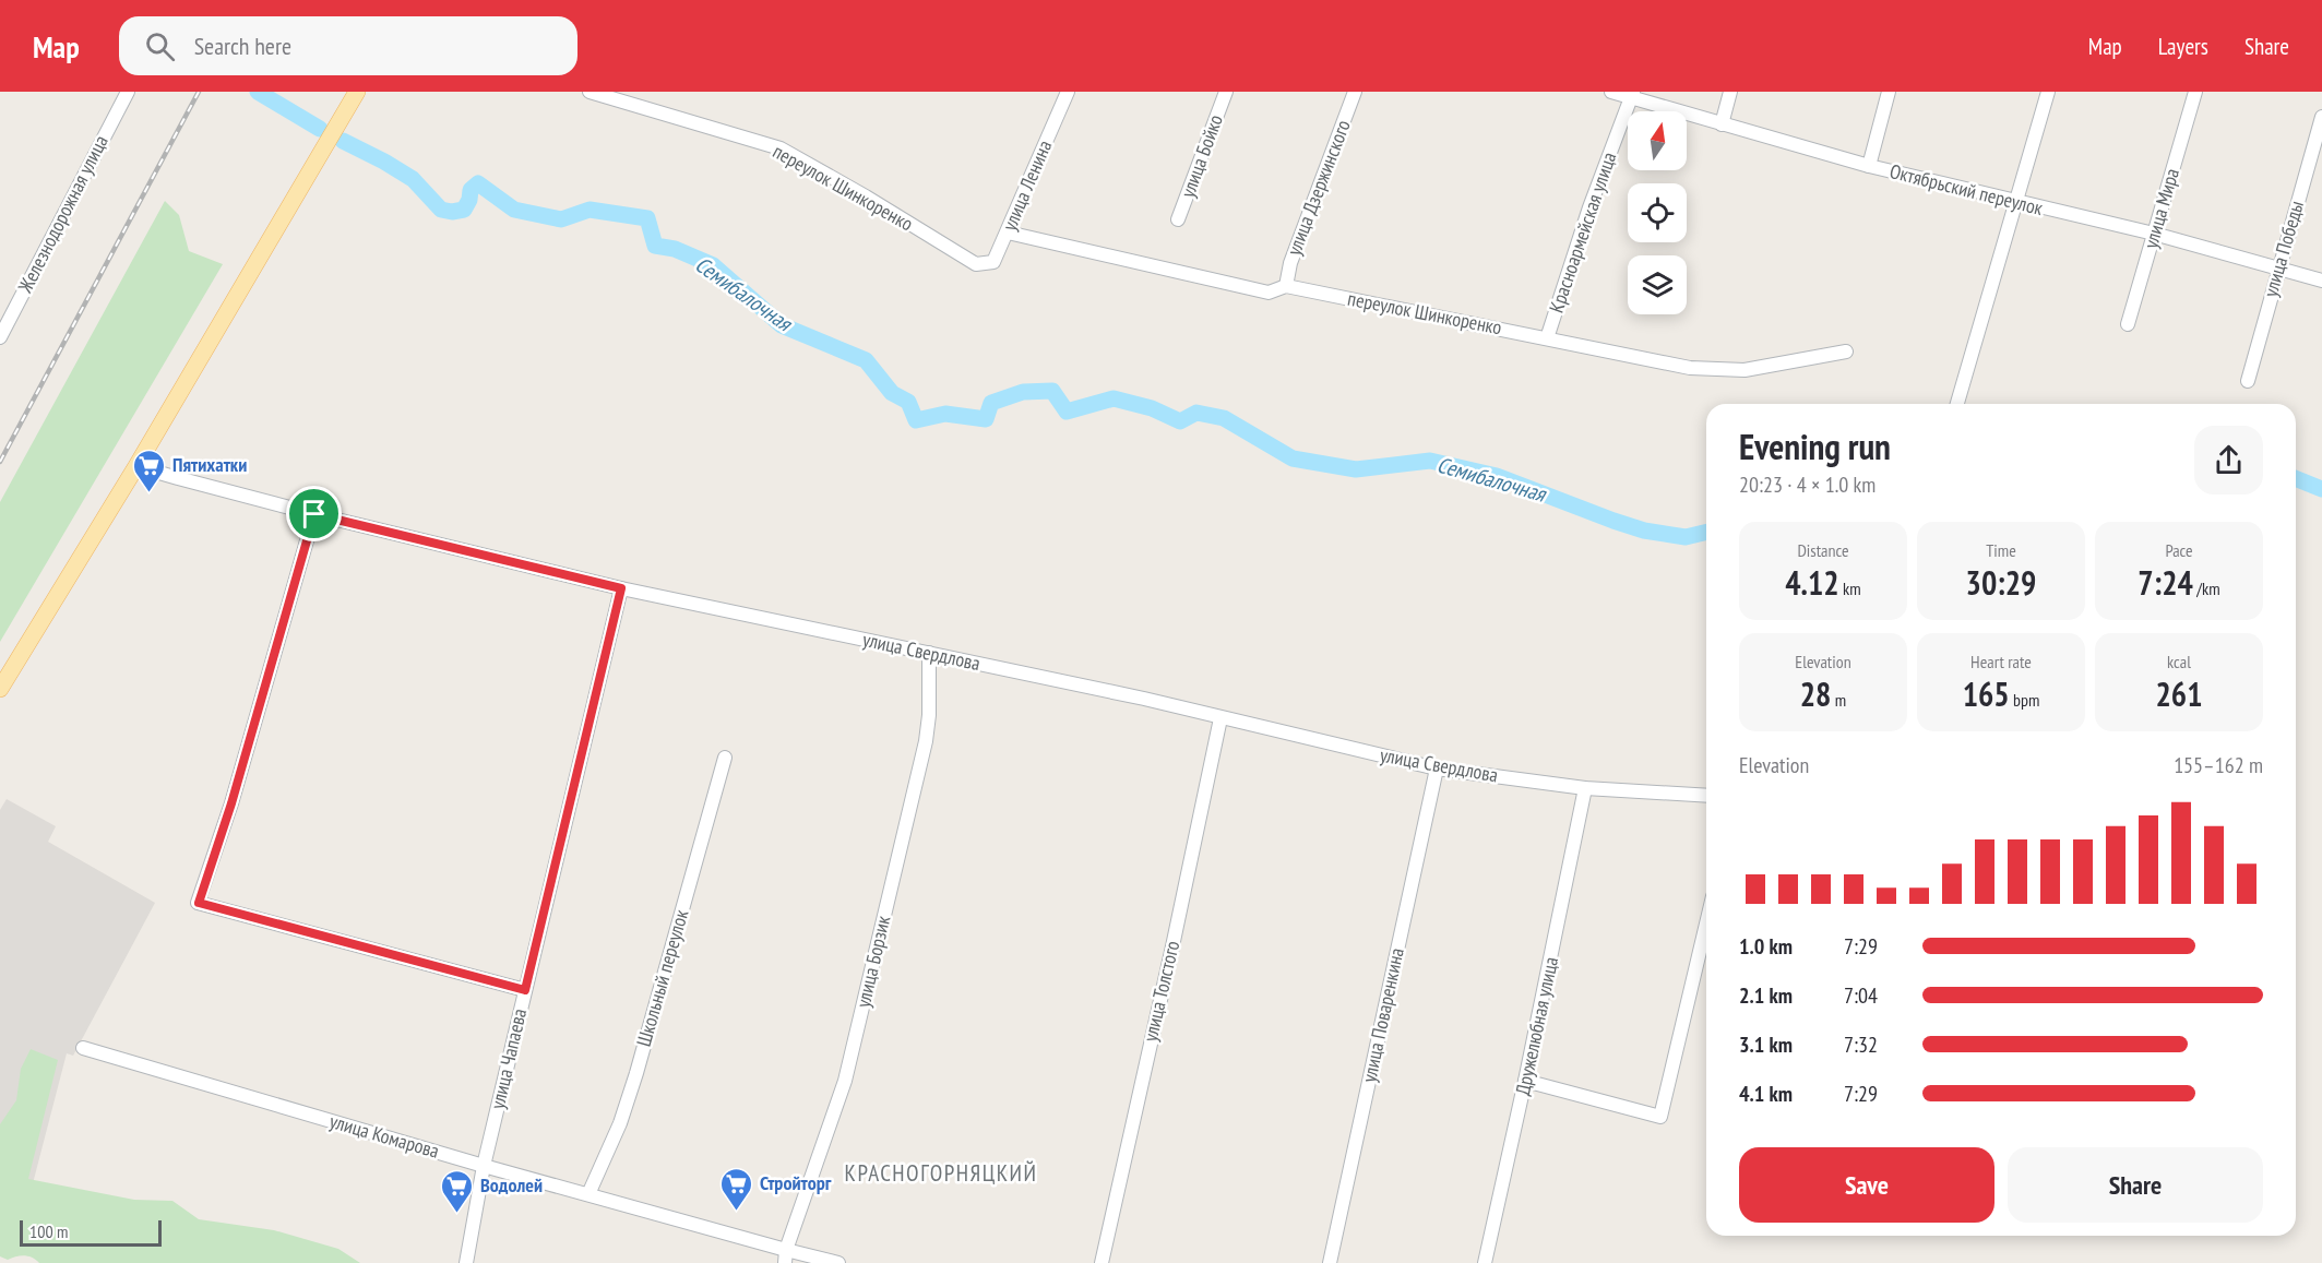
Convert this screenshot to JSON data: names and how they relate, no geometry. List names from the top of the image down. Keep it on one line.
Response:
{"streets":{"street":["улица Бойко","улица Ленина","переулок Шинкоренко","улица Дзержинского","Октябрьский переулок","улица Мира","Железнодорожная улица","Красноармейская улица","улица Победы","улица Свердлова","улица Борзик","Школьный переулок","улица Толстого","улица Поваренкина","Дружелюбная улица","улица Чапаева","улица Комарова"]},"crossings":[["улица Ленина","переулок Шинкоренко"],["переулок Шинкоренко","улица Дзержинского"],["переулок Шинкоренко","Красноармейская улица"],["Октябрьский переулок","улица Мира"],["Октябрьский переулок","Красноармейская улица"],["Октябрьский переулок","улица Победы"],["улица Свердлова","улица Борзик"],["улица Свердлова","улица Толстого"],["улица Свердлова","улица Поваренкина"],["улица Свердлова","Дружелюбная улица"],["улица Свердлова","улица Чапаева"],["улица Борзик","улица Комарова"],["Школьный переулок","улица Комарова"],["улица Чапаева","улица Комарова"]],"districts":["КРАСНОГОРНЯЦКИЙ"],"water":["Семибалочная"],"places":{"supermarket":["Пятихатки","Стройторг","Водолей"]},"scale_bar":"100 m","north":"top","page":{"header":"Map","search":"Search here","nav":["Map","Layers","Share"],"heading":["Evening run","20:23 · 4 × 1.0 km"],"stats":[["Distance","4.12 km"],["Time","30:29"],["Pace","7:24 /km"],["Elevation","28 m"],["Heart rate","165 bpm"],["kcal","261"]],"chart":["Elevation","155–162 m"],"list":[{"name":"1.0 km","note":"7:29"},{"name":"2.1 km","note":"7:04"},{"name":"3.1 km","note":"7:32"},{"name":"4.1 km","note":"7:29"}],"buttons":["Save","Share"],"scale":"100 m"}}
